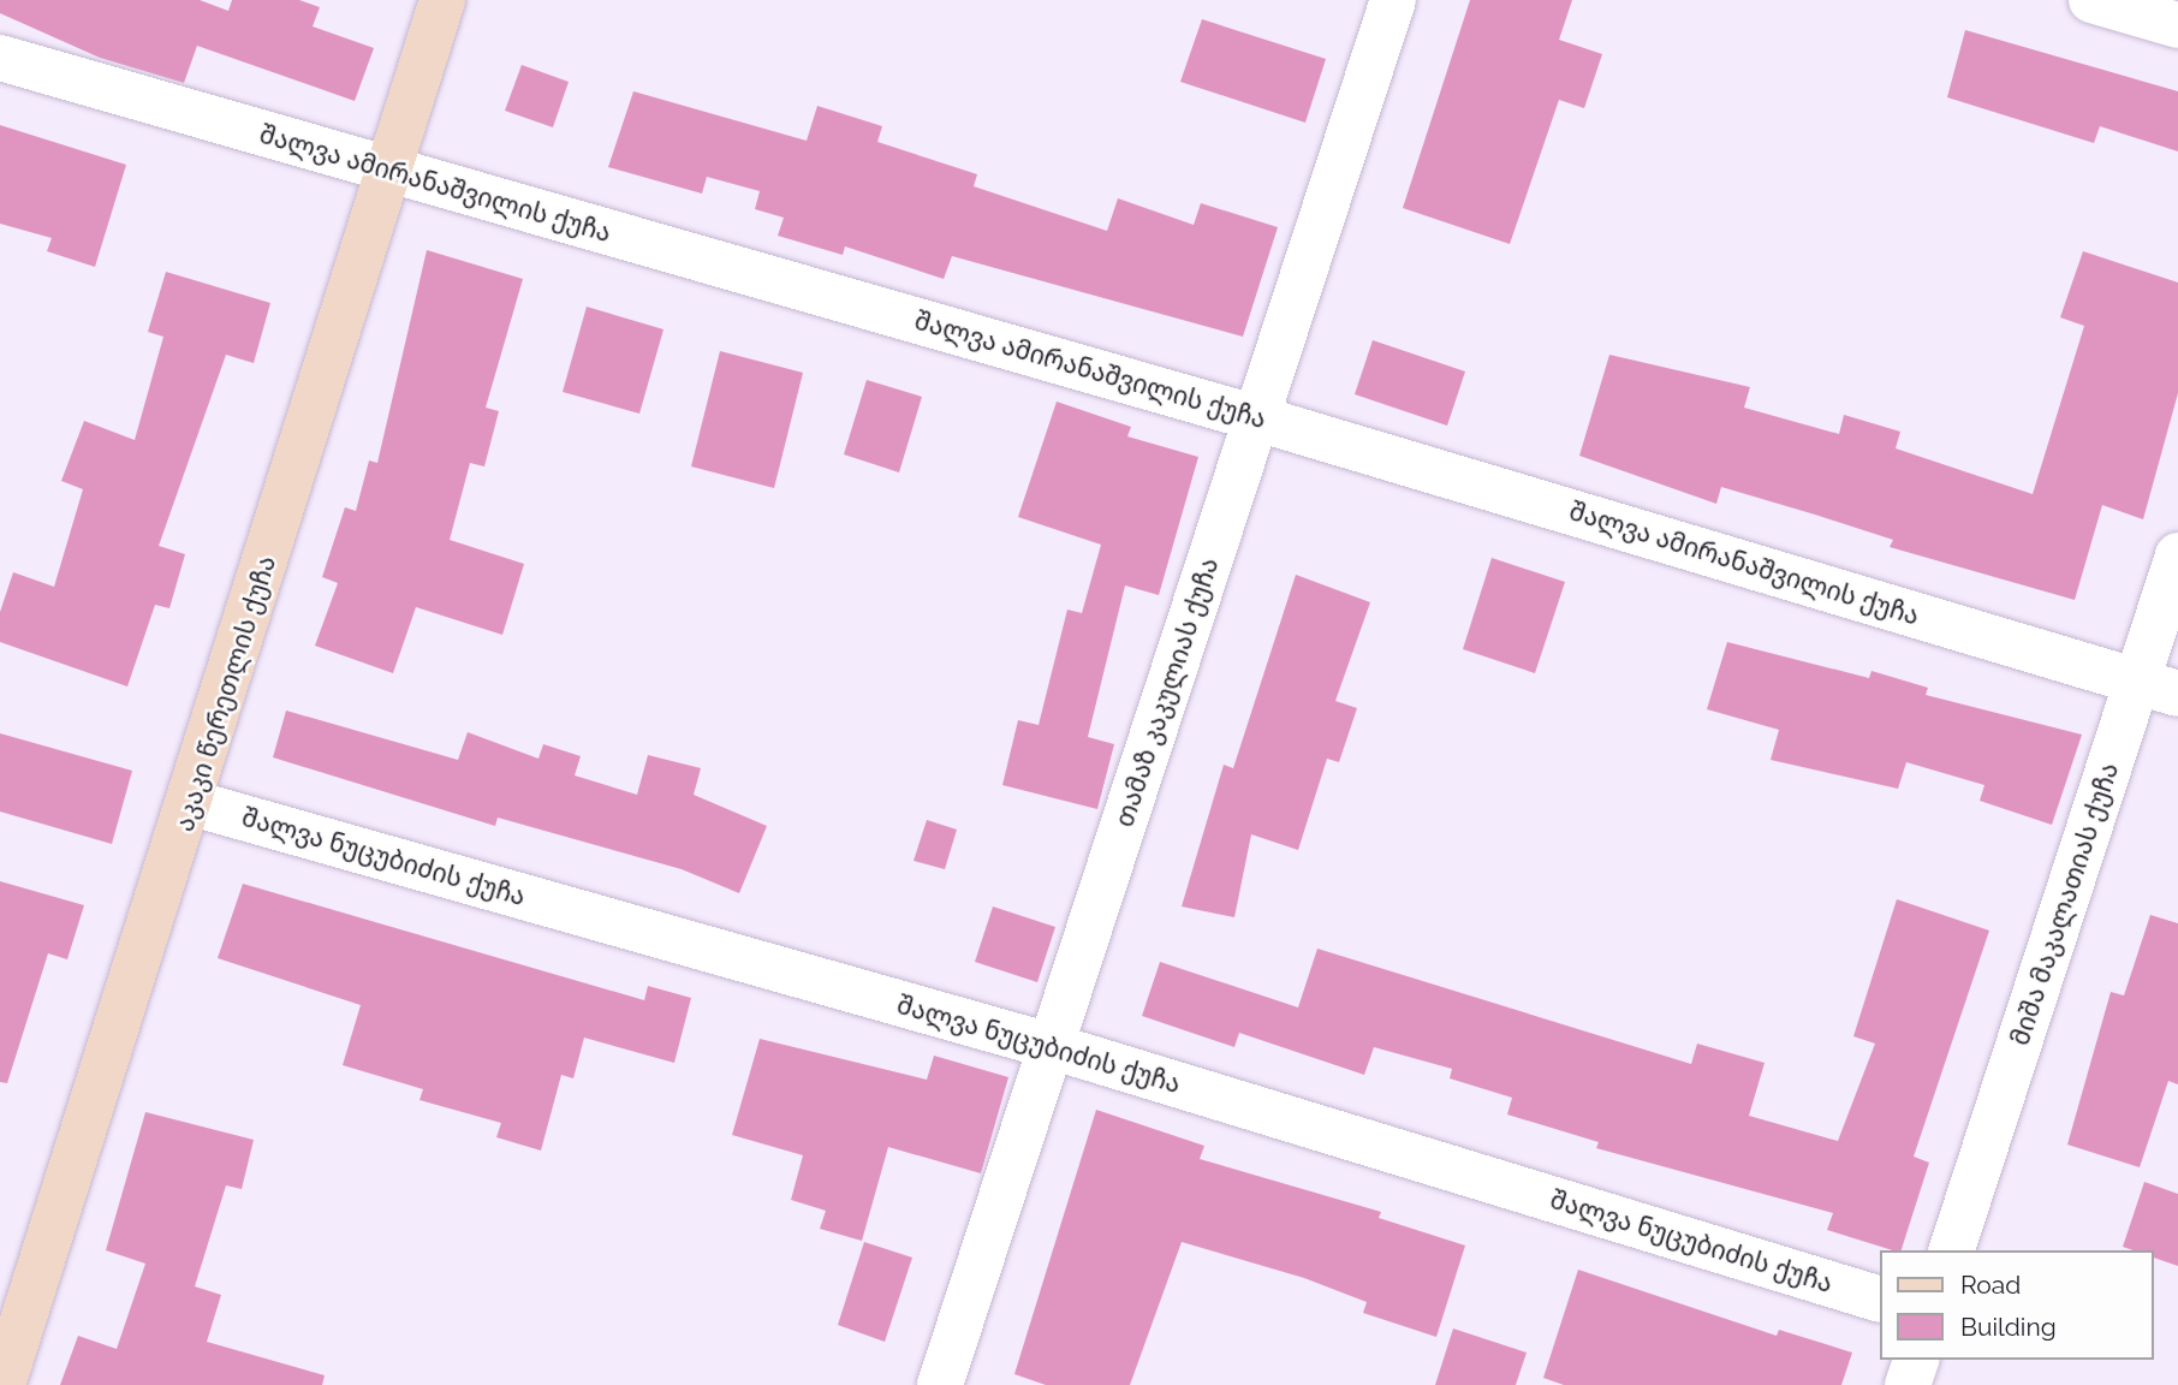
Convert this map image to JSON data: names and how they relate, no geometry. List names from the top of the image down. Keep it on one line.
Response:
{"streets":{"main road":["აკაკი წერეთლის ქუჩა"],"street":["შალვა ამირანაშვილის ქუჩა","თამაზ კაკულიას ქუჩა","შალვა ნუცუბიძის ქუჩა","მიშა მაკალათიას ქუჩა"]},"crossings":[["შალვა ამირანაშვილის ქუჩა","თამაზ კაკულიას ქუჩა"],["შალვა ამირანაშვილის ქუჩა","აკაკი წერეთლის ქუჩა"],["შალვა ამირანაშვილის ქუჩა","მიშა მაკალათიას ქუჩა"],["თამაზ კაკულიას ქუჩა","შალვა ნუცუბიძის ქუჩა"],["აკაკი წერეთლის ქუჩა","შალვა ნუცუბიძის ქუჩა"]],"legend":["Road","Building"]}
